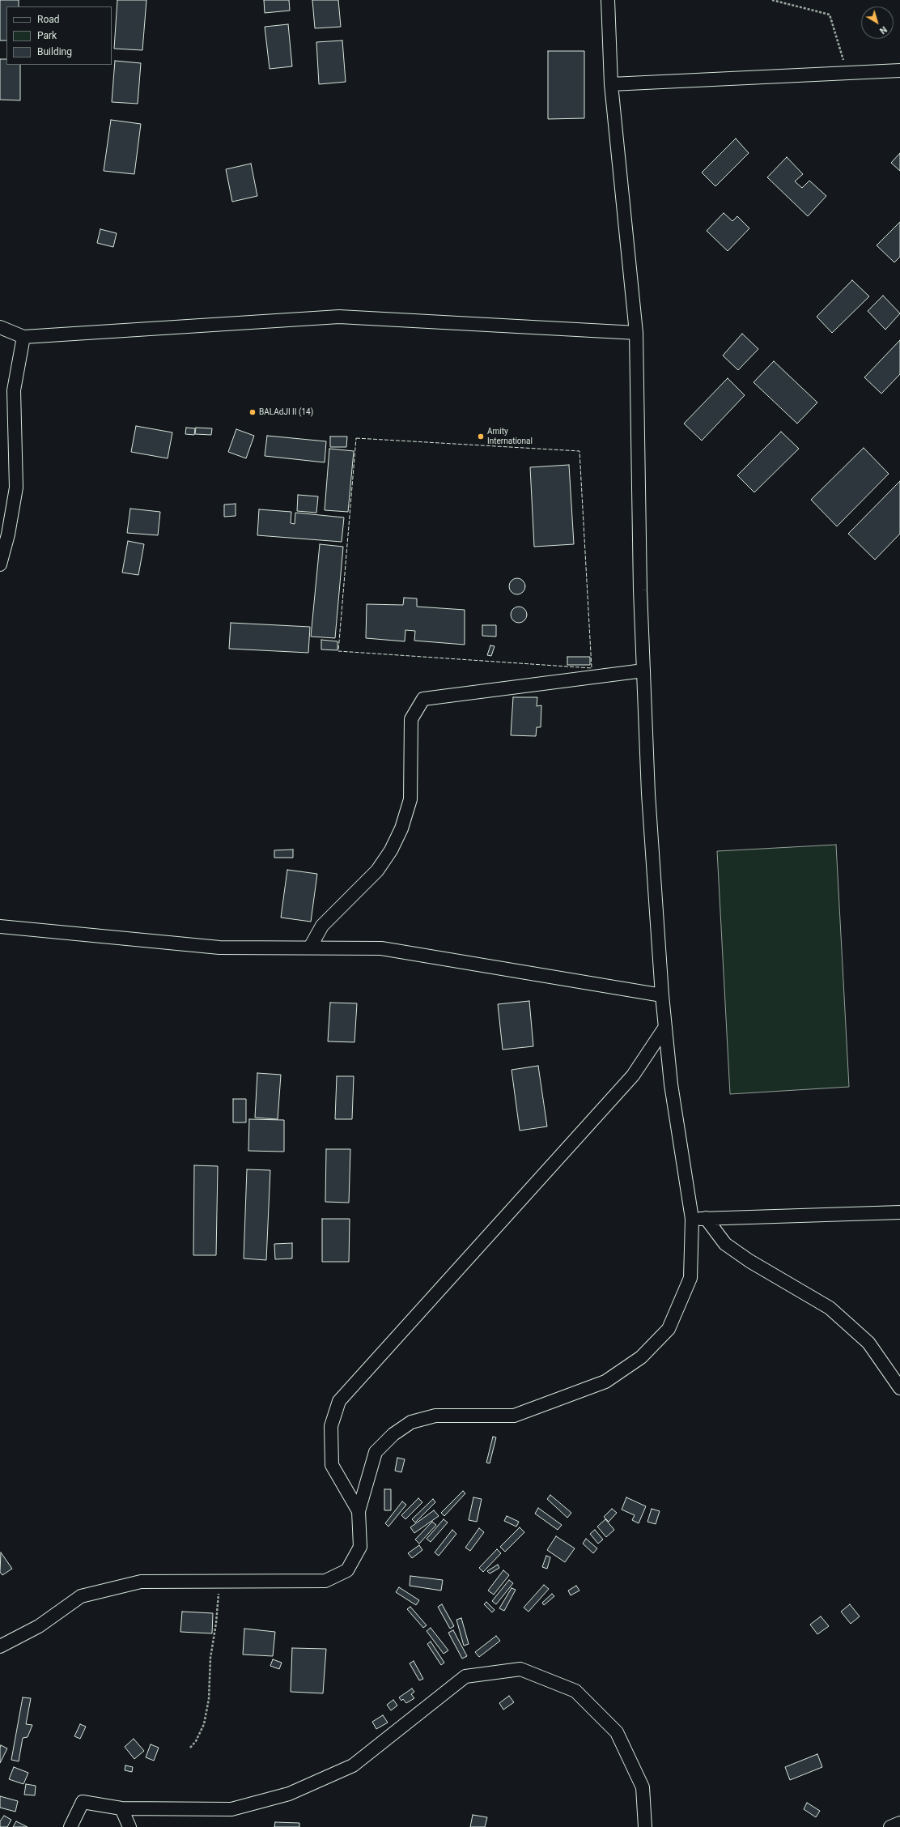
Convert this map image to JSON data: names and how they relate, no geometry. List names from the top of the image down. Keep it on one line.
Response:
{"places":["BALAdJI II (14)","Amity International"],"legend":["Road","Park","Building"],"north":"bottom right"}
